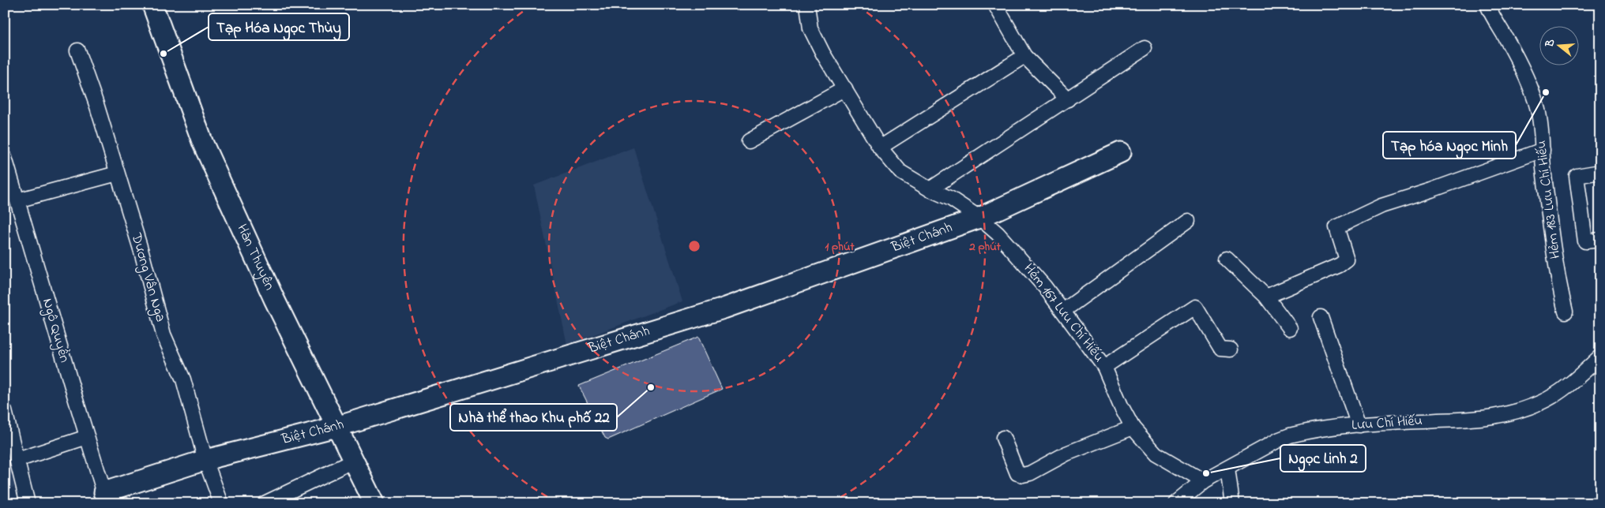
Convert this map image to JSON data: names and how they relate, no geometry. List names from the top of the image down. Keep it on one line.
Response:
{"streets":{"street":["Hẻm 183 Lưu Chí Hiếu","Biệt Chánh","Hàn Thuyên","Dương Vân Nga","Hẻm 167 Lưu Chí Hiếu","Ngô Quyền","Lưu Chí Hiếu"]},"crossings":[["Biệt Chánh","Hàn Thuyên"],["Biệt Chánh","Dương Vân Nga"],["Biệt Chánh","Hẻm 167 Lưu Chí Hiếu"],["Biệt Chánh","Ngô Quyền"],["Hẻm 167 Lưu Chí Hiếu","Lưu Chí Hiếu"]],"places":["Tạp Hóa Ngọc Thùy","Tạp hóa Ngọc Minh","Nhà thể thao Khu phố 22","Ngọc Linh 2"],"north":"left","rings":["1 phút","2 phút"]}
